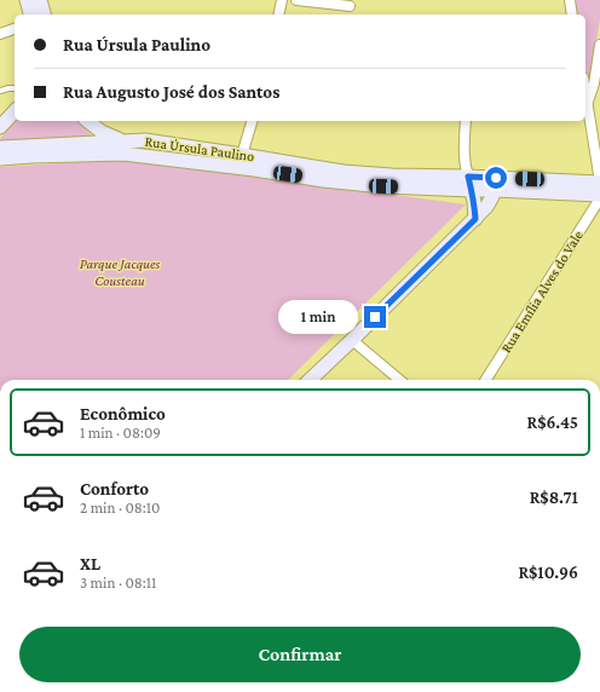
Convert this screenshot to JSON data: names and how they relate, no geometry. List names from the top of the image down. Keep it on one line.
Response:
{"streets":{"main road":["Rua Úrsula Paulino"],"street":["Rua Emília Alves do Vale"]},"crossings":[["Rua Úrsula Paulino","Rua Emília Alves do Vale"]],"parks":["Parque Jacques Cousteau"],"page":{"banner":["Rua Úrsula Paulino","Rua Augusto José dos Santos"],"bubble":"1 min","list":[{"name":"Econômico","note":"1 min · 08:09","value":"R$6.45"},{"name":"Conforto","note":"2 min · 08:10","value":"R$8.71"},{"name":"XL","note":"3 min · 08:11","value":"R$10.96"}],"buttons":"Confirmar"}}
